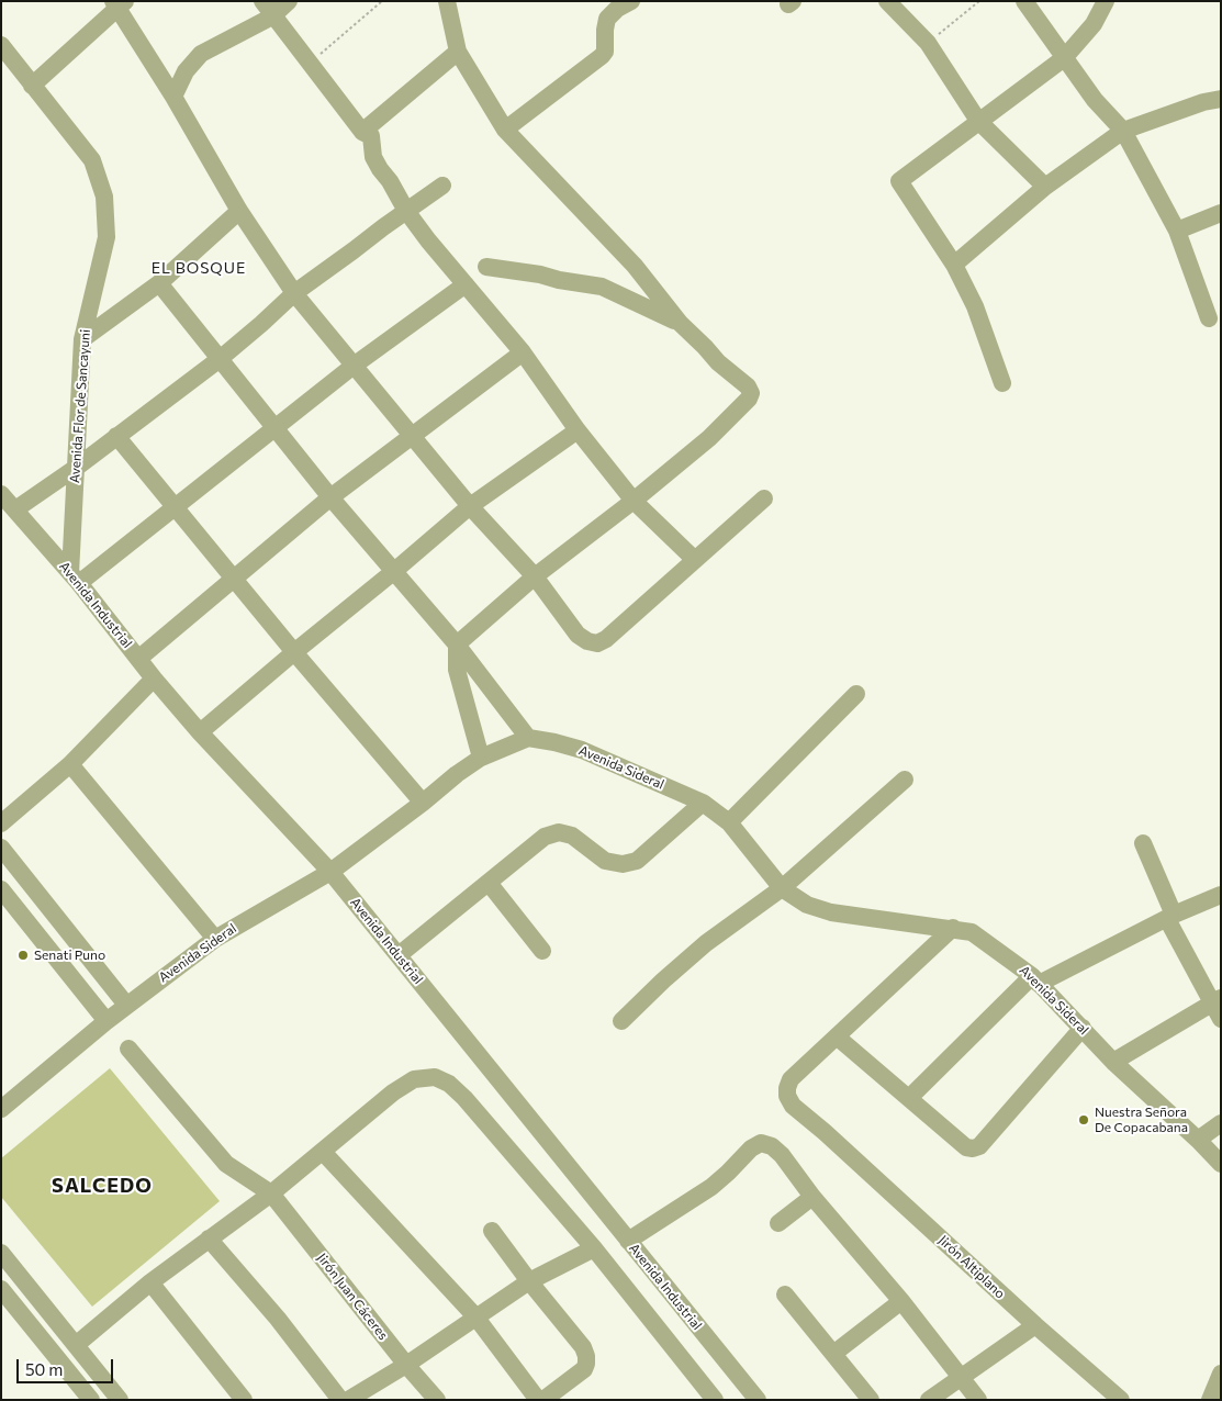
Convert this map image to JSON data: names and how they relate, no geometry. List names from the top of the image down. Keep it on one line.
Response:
{"streets":{"street":["Avenida Flor de Sancayuni","Avenida Industrial","Avenida Sideral","Jirón Altiplano","Jirón Juan Cáceres"]},"crossings":[["Avenida Flor de Sancayuni","Avenida Industrial"],["Avenida Industrial","Avenida Sideral"]],"districts":["EL BOSQUE","SALCEDO"],"places":["Senati Puno","Nuestra Señora De Copacabana"],"scale_bar":"50 m"}
